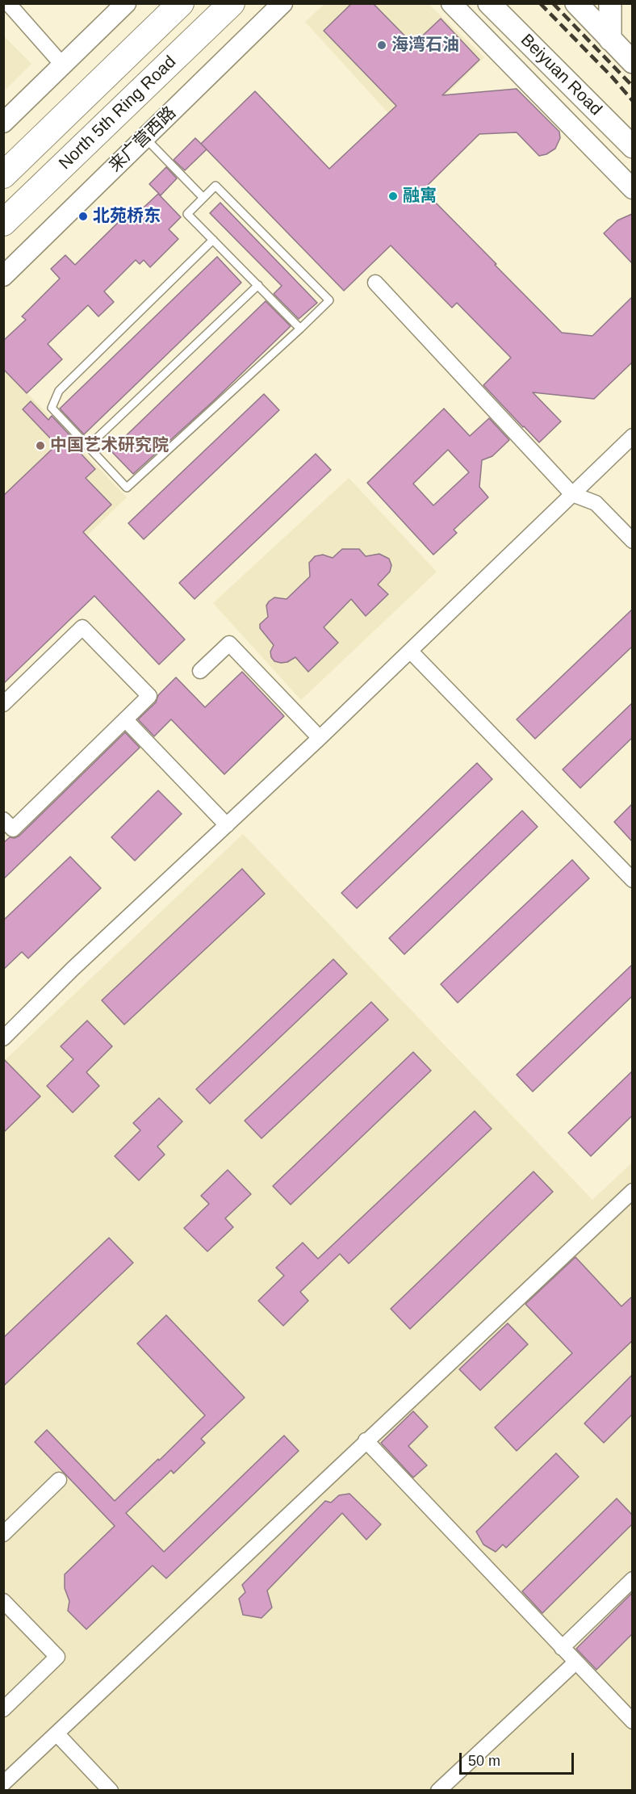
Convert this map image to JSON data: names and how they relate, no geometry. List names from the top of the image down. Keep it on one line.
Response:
{"streets":{"highway":["North 5th Ring Road"],"main road":["Beiyuan Road"],"street":["来广营西路"]},"places":["海湾石油","融寓","北苑桥东","中国艺术研究院"],"scale_bar":"50 m"}
